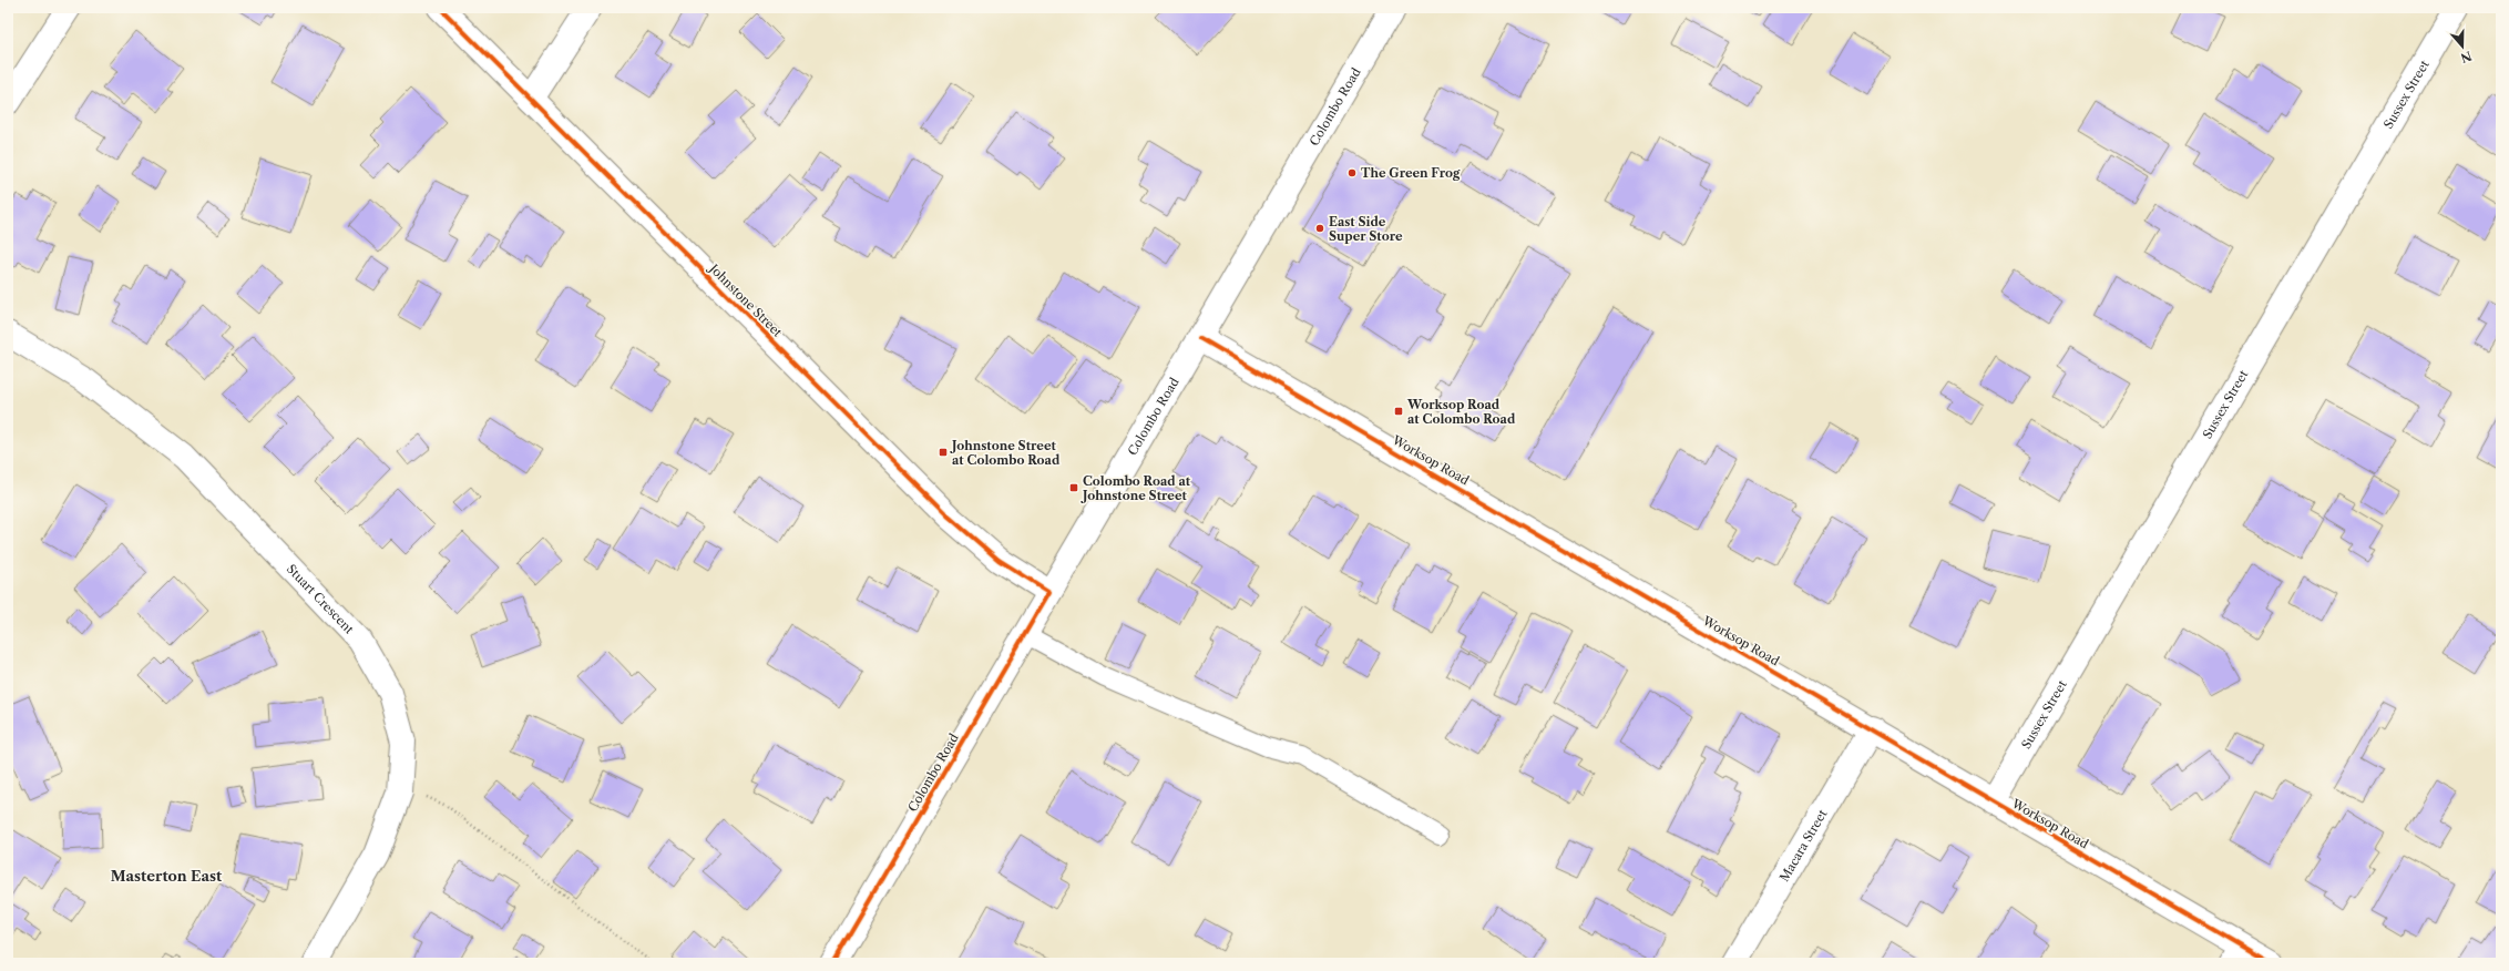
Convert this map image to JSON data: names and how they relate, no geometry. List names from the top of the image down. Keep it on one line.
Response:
{"streets":{"street":["Sussex Street","Colombo Road","Johnstone Street","Worksop Road","Stuart Crescent","Macara Street"]},"crossings":[["Sussex Street","Worksop Road"],["Colombo Road","Johnstone Street"],["Colombo Road","Worksop Road"],["Worksop Road","Macara Street"]],"districts":["Masterton East"],"places":{"other":["The Green Frog","East Side Super Store"],"transit":["Worksop Road at Colombo Road","Johnstone Street at Colombo Road","Colombo Road at Johnstone Street"]},"north":"bottom"}
